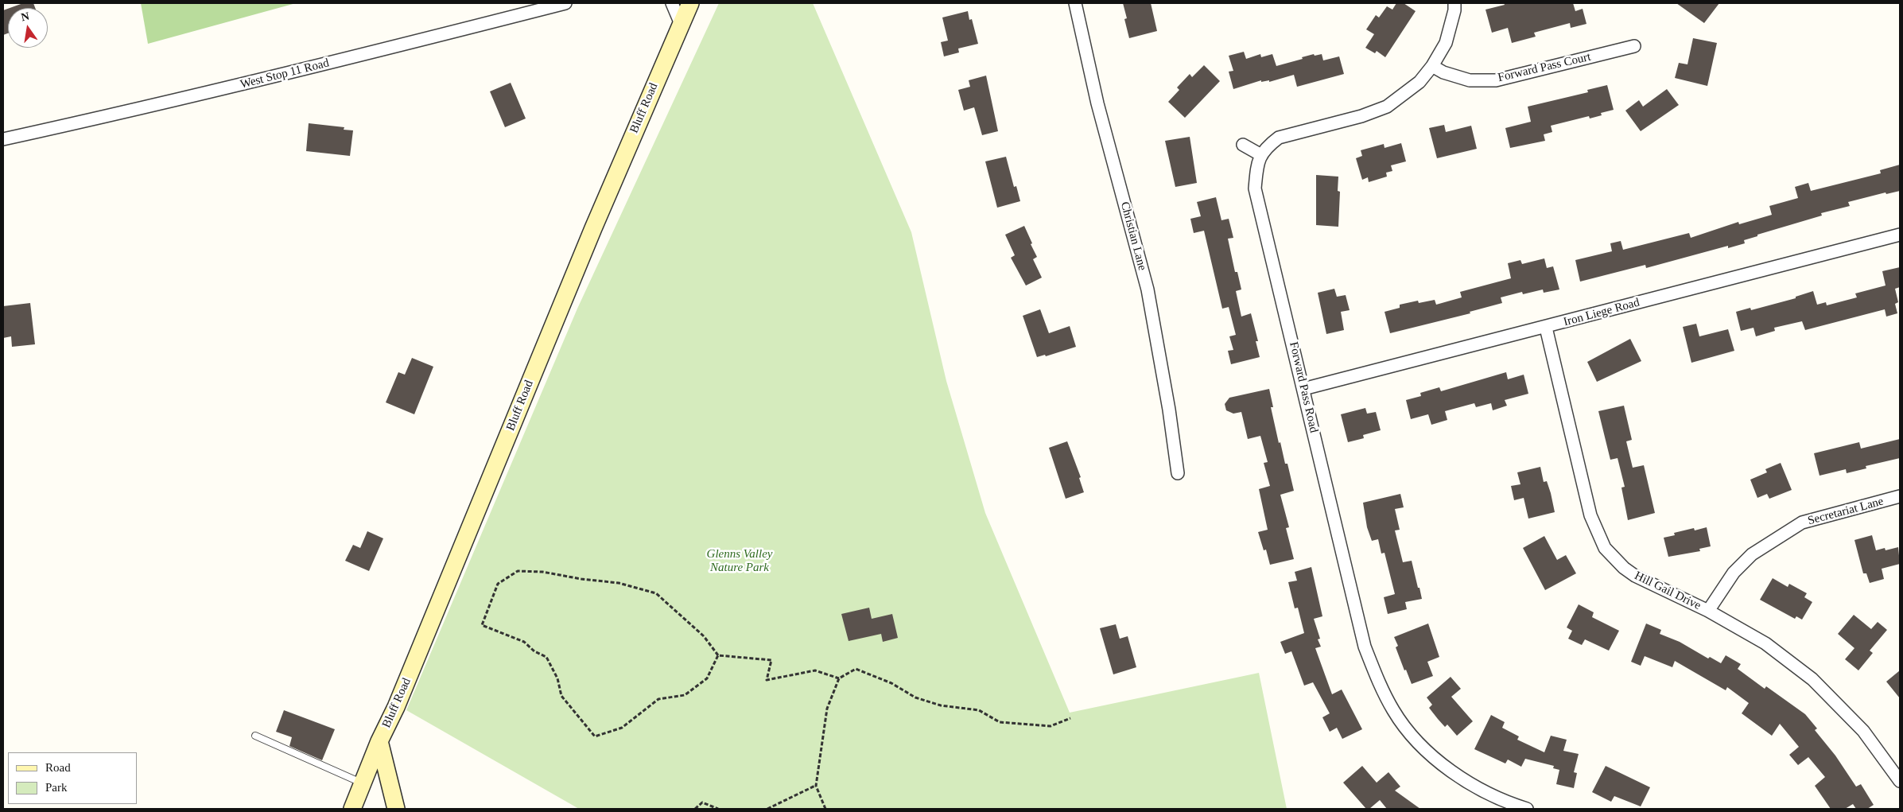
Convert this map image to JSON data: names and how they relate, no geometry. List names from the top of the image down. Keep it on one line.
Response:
{"streets":{"main road":["Bluff Road"],"street":["Forward Pass Court","West Stop 11 Road","Christian Lane","Iron Liege Road","Forward Pass Road","Secretariat Lane","Hill Gail Drive"]},"crossings":[["Forward Pass Court","Forward Pass Road"],["Iron Liege Road","Forward Pass Road"],["Iron Liege Road","Hill Gail Drive"],["Secretariat Lane","Hill Gail Drive"]],"parks":["Glenns Valley Nature Park"],"legend":["Road","Park"],"north":"top"}
